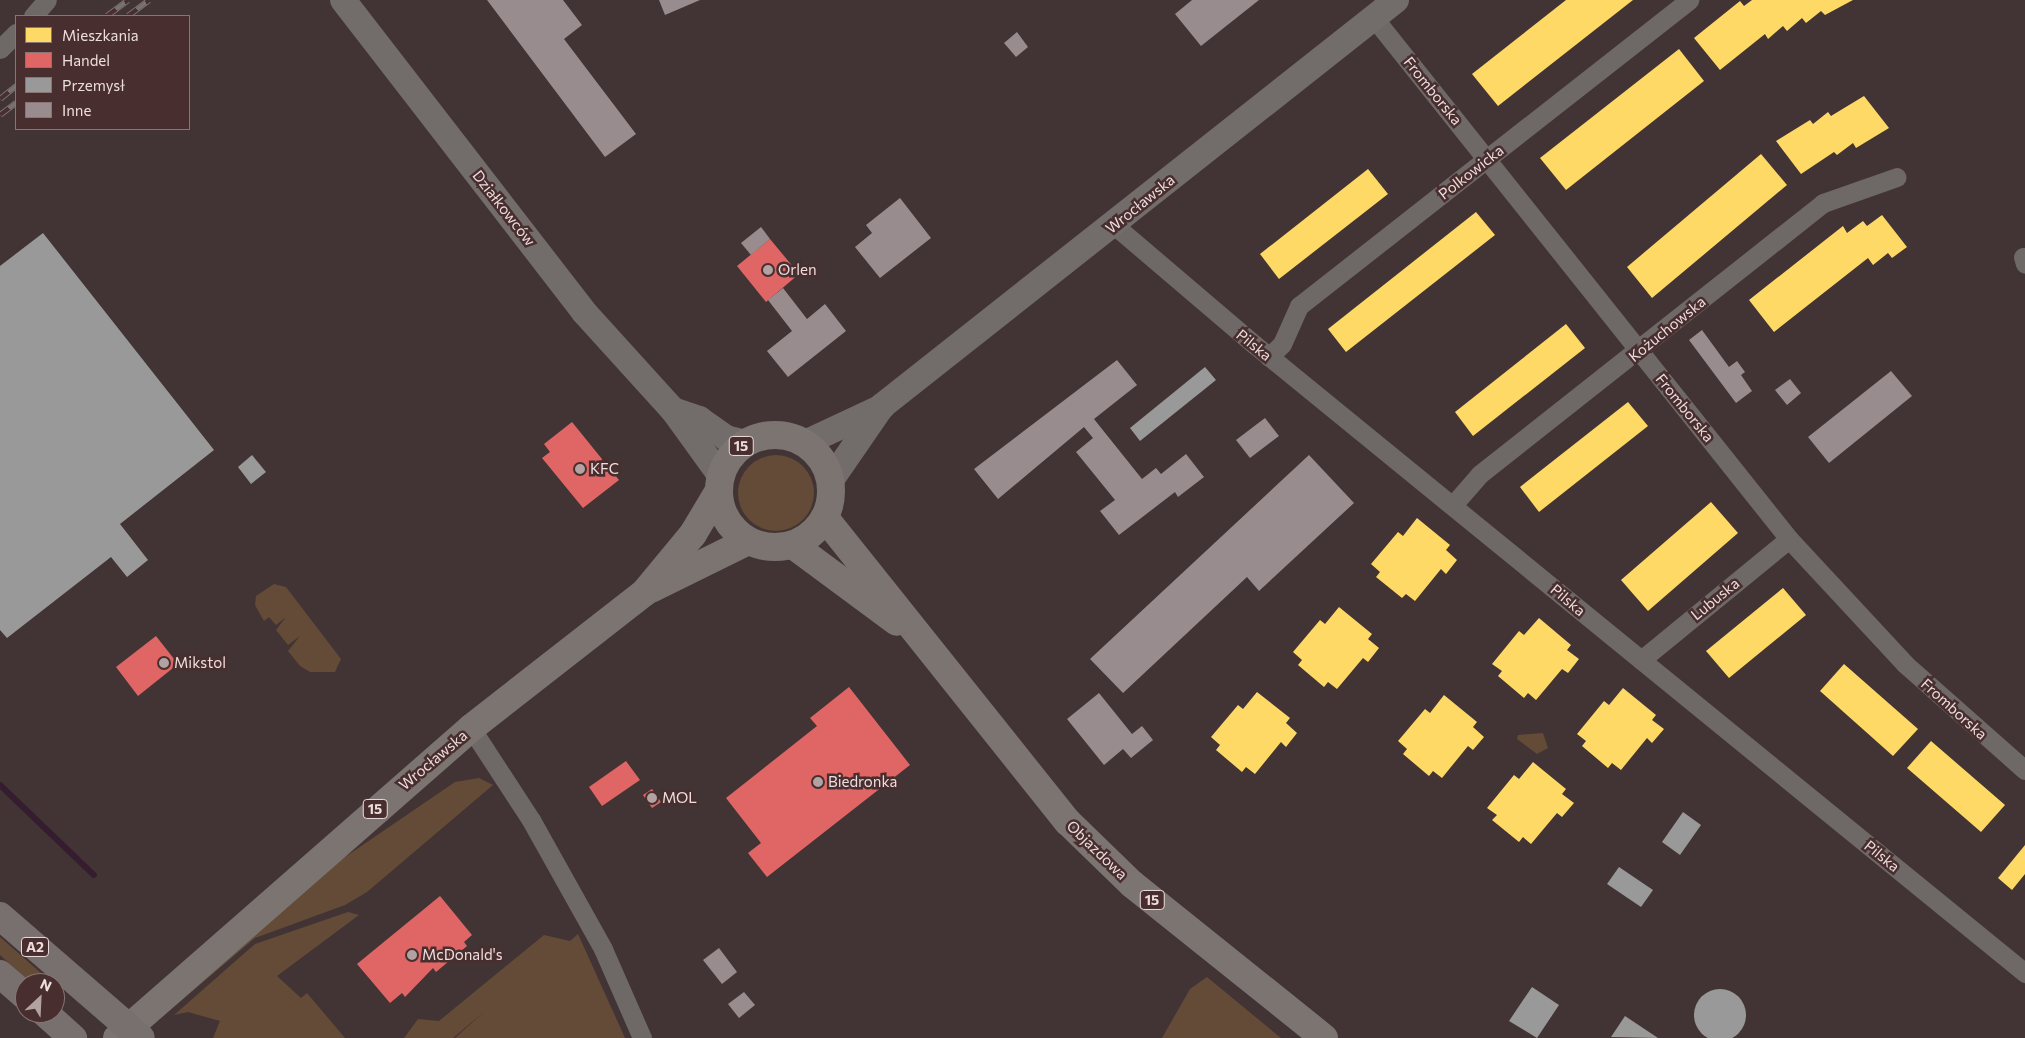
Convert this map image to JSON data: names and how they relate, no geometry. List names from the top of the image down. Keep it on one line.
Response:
{"streets":{"highway":["A2"],"main road":["Wrocławska","15","Objazdowa"],"street":["Fromborska","Polkowicka","Działkowców","Kożuchowska","Pilska","Lubuska"]},"crossings":[["Fromborska","Polkowicka"],["Fromborska","Wrocławska"],["Fromborska","Kożuchowska"],["Fromborska","Lubuska"],["Polkowicka","Pilska"],["Wrocławska","Działkowców"],["Wrocławska","Pilska"],["Wrocławska","15"],["Wrocławska","Objazdowa"],["Działkowców","15"],["Działkowców","Objazdowa"],["Kożuchowska","Pilska"],["Pilska","Lubuska"],["15","Objazdowa"]],"places":["Orlen","KFC","Mikstol","Biedronka","MOL","McDonald's"],"legend":["Mieszkania","Handel","Przemysł","Inne"],"north":"top right"}
